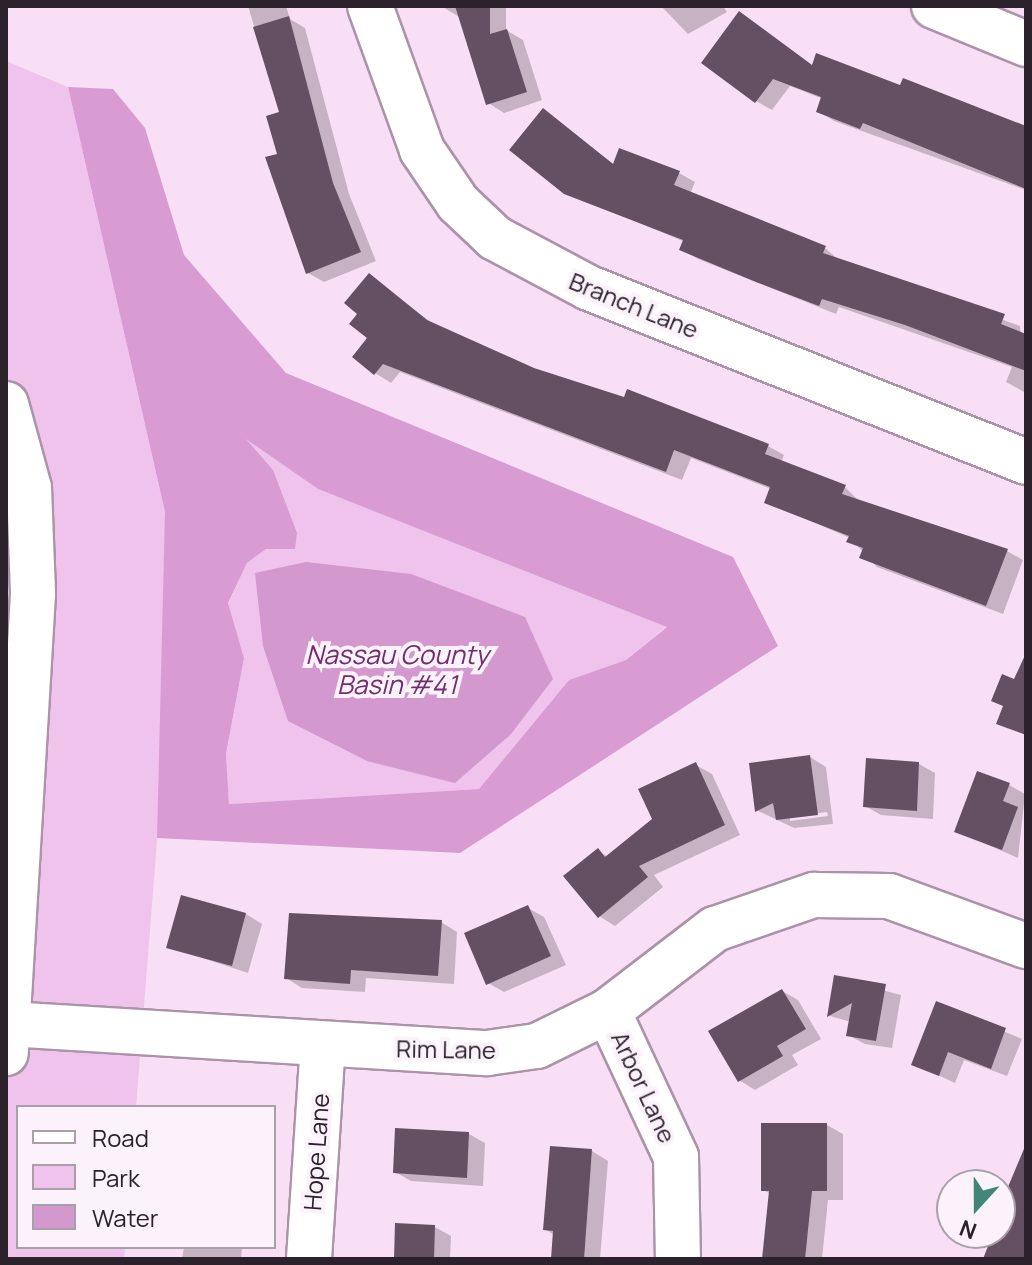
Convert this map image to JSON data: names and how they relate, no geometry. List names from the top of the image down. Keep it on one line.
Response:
{"streets":{"street":["Branch Lane","Rim Lane","Arbor Lane","Hope Lane"]},"crossings":[["Rim Lane","Arbor Lane"],["Rim Lane","Hope Lane"]],"water":["Nassau County Basin #41"],"legend":["Road","Park","Water"],"north":"bottom"}
